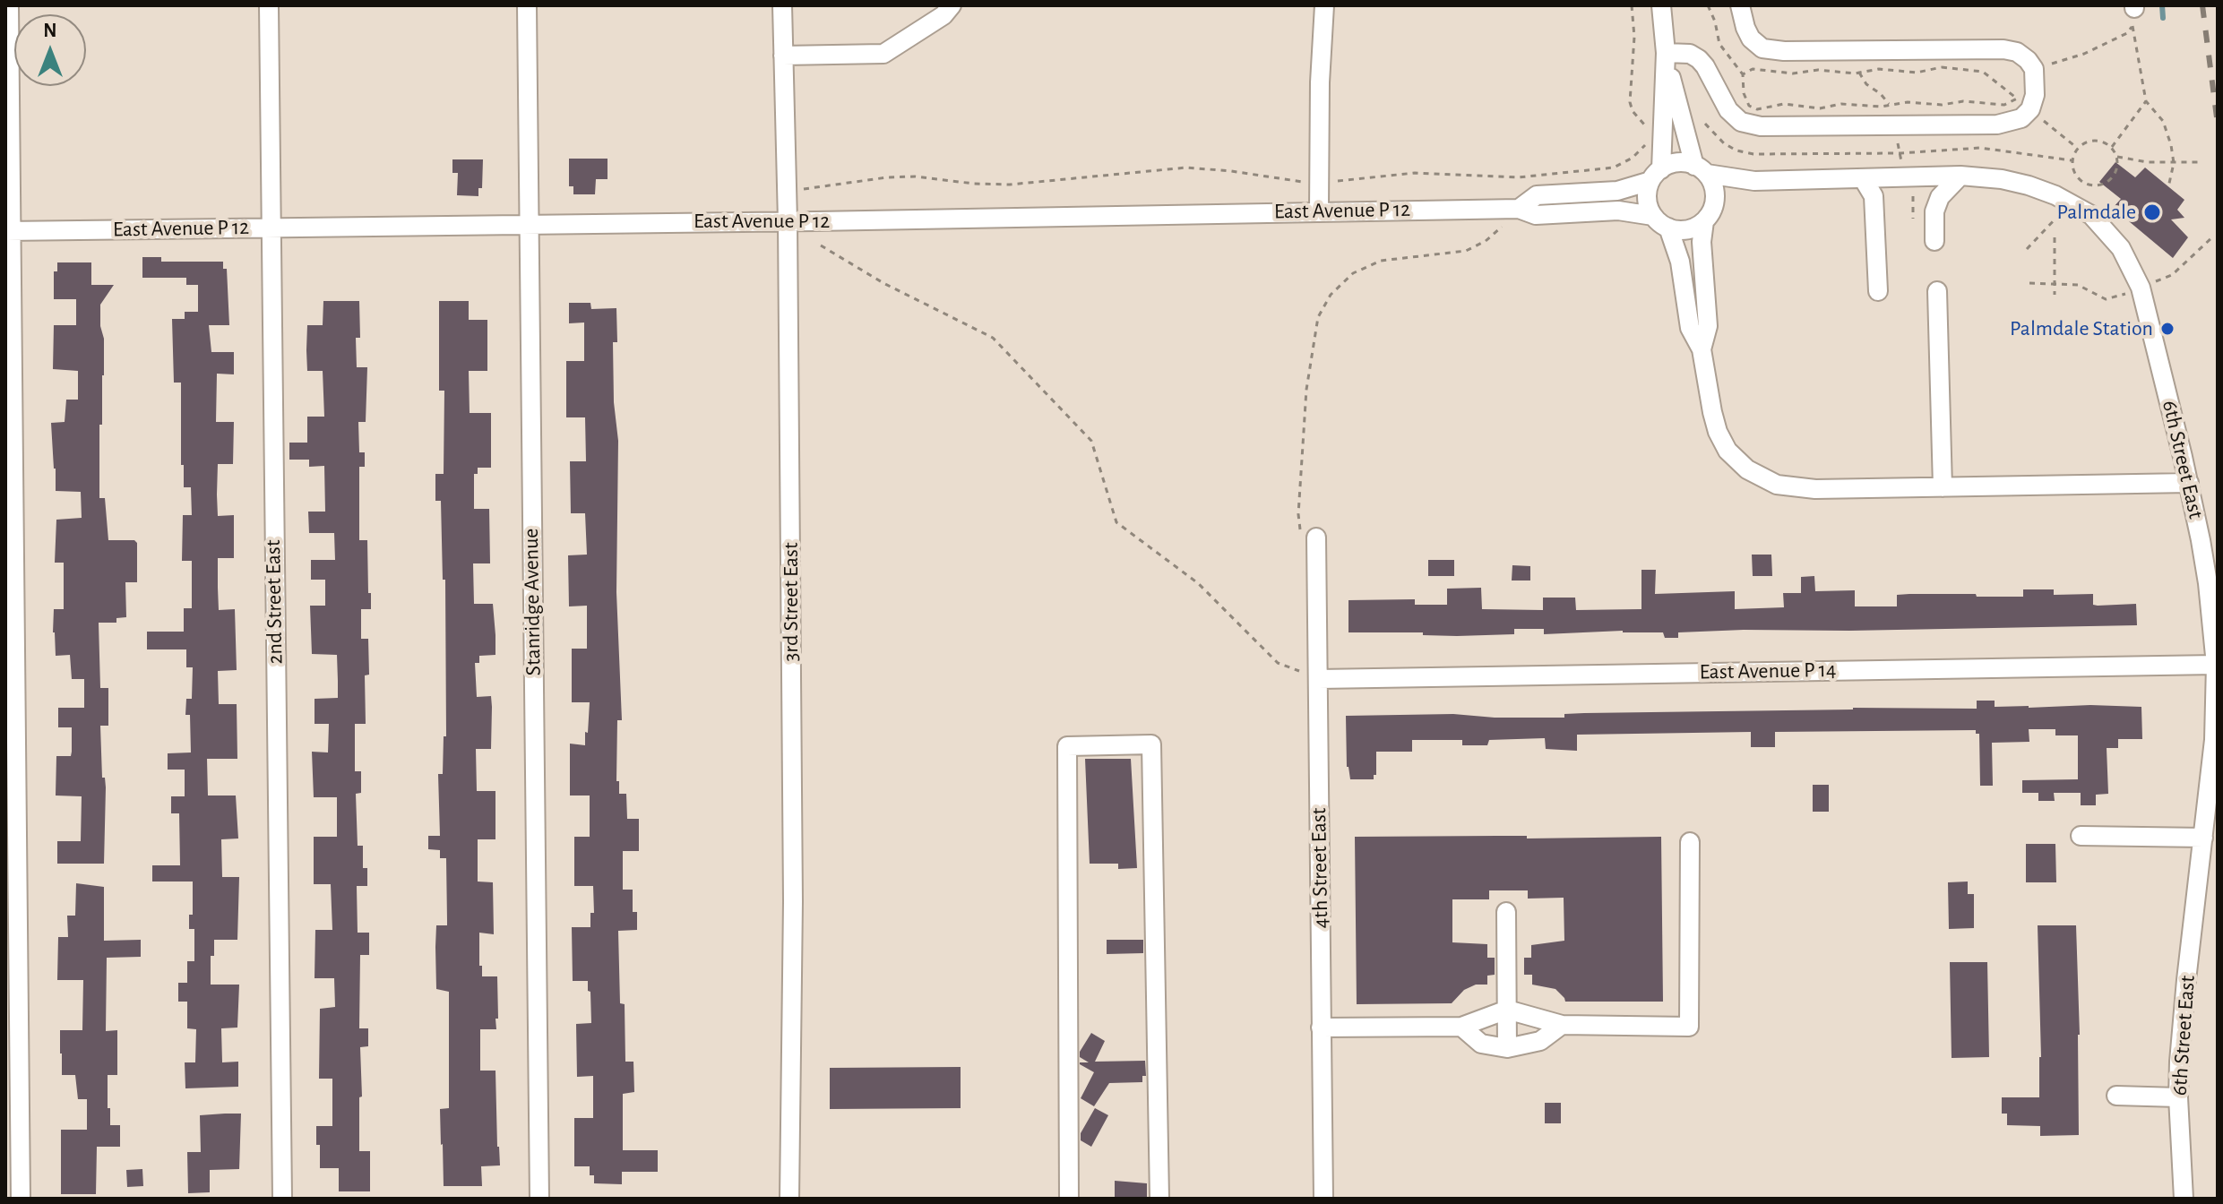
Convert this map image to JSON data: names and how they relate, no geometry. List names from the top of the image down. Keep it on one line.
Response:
{"streets":{"street":["East Avenue P 12","6th Street East","2nd Street East","Stanridge Avenue","3rd Street East","East Avenue P 14","4th Street East"]},"crossings":[["East Avenue P 12","6th Street East"],["East Avenue P 12","2nd Street East"],["East Avenue P 12","Stanridge Avenue"],["East Avenue P 12","3rd Street East"],["6th Street East","East Avenue P 14"],["East Avenue P 14","4th Street East"]],"places":["Palmdale","Palmdale Station"],"north":"top"}
